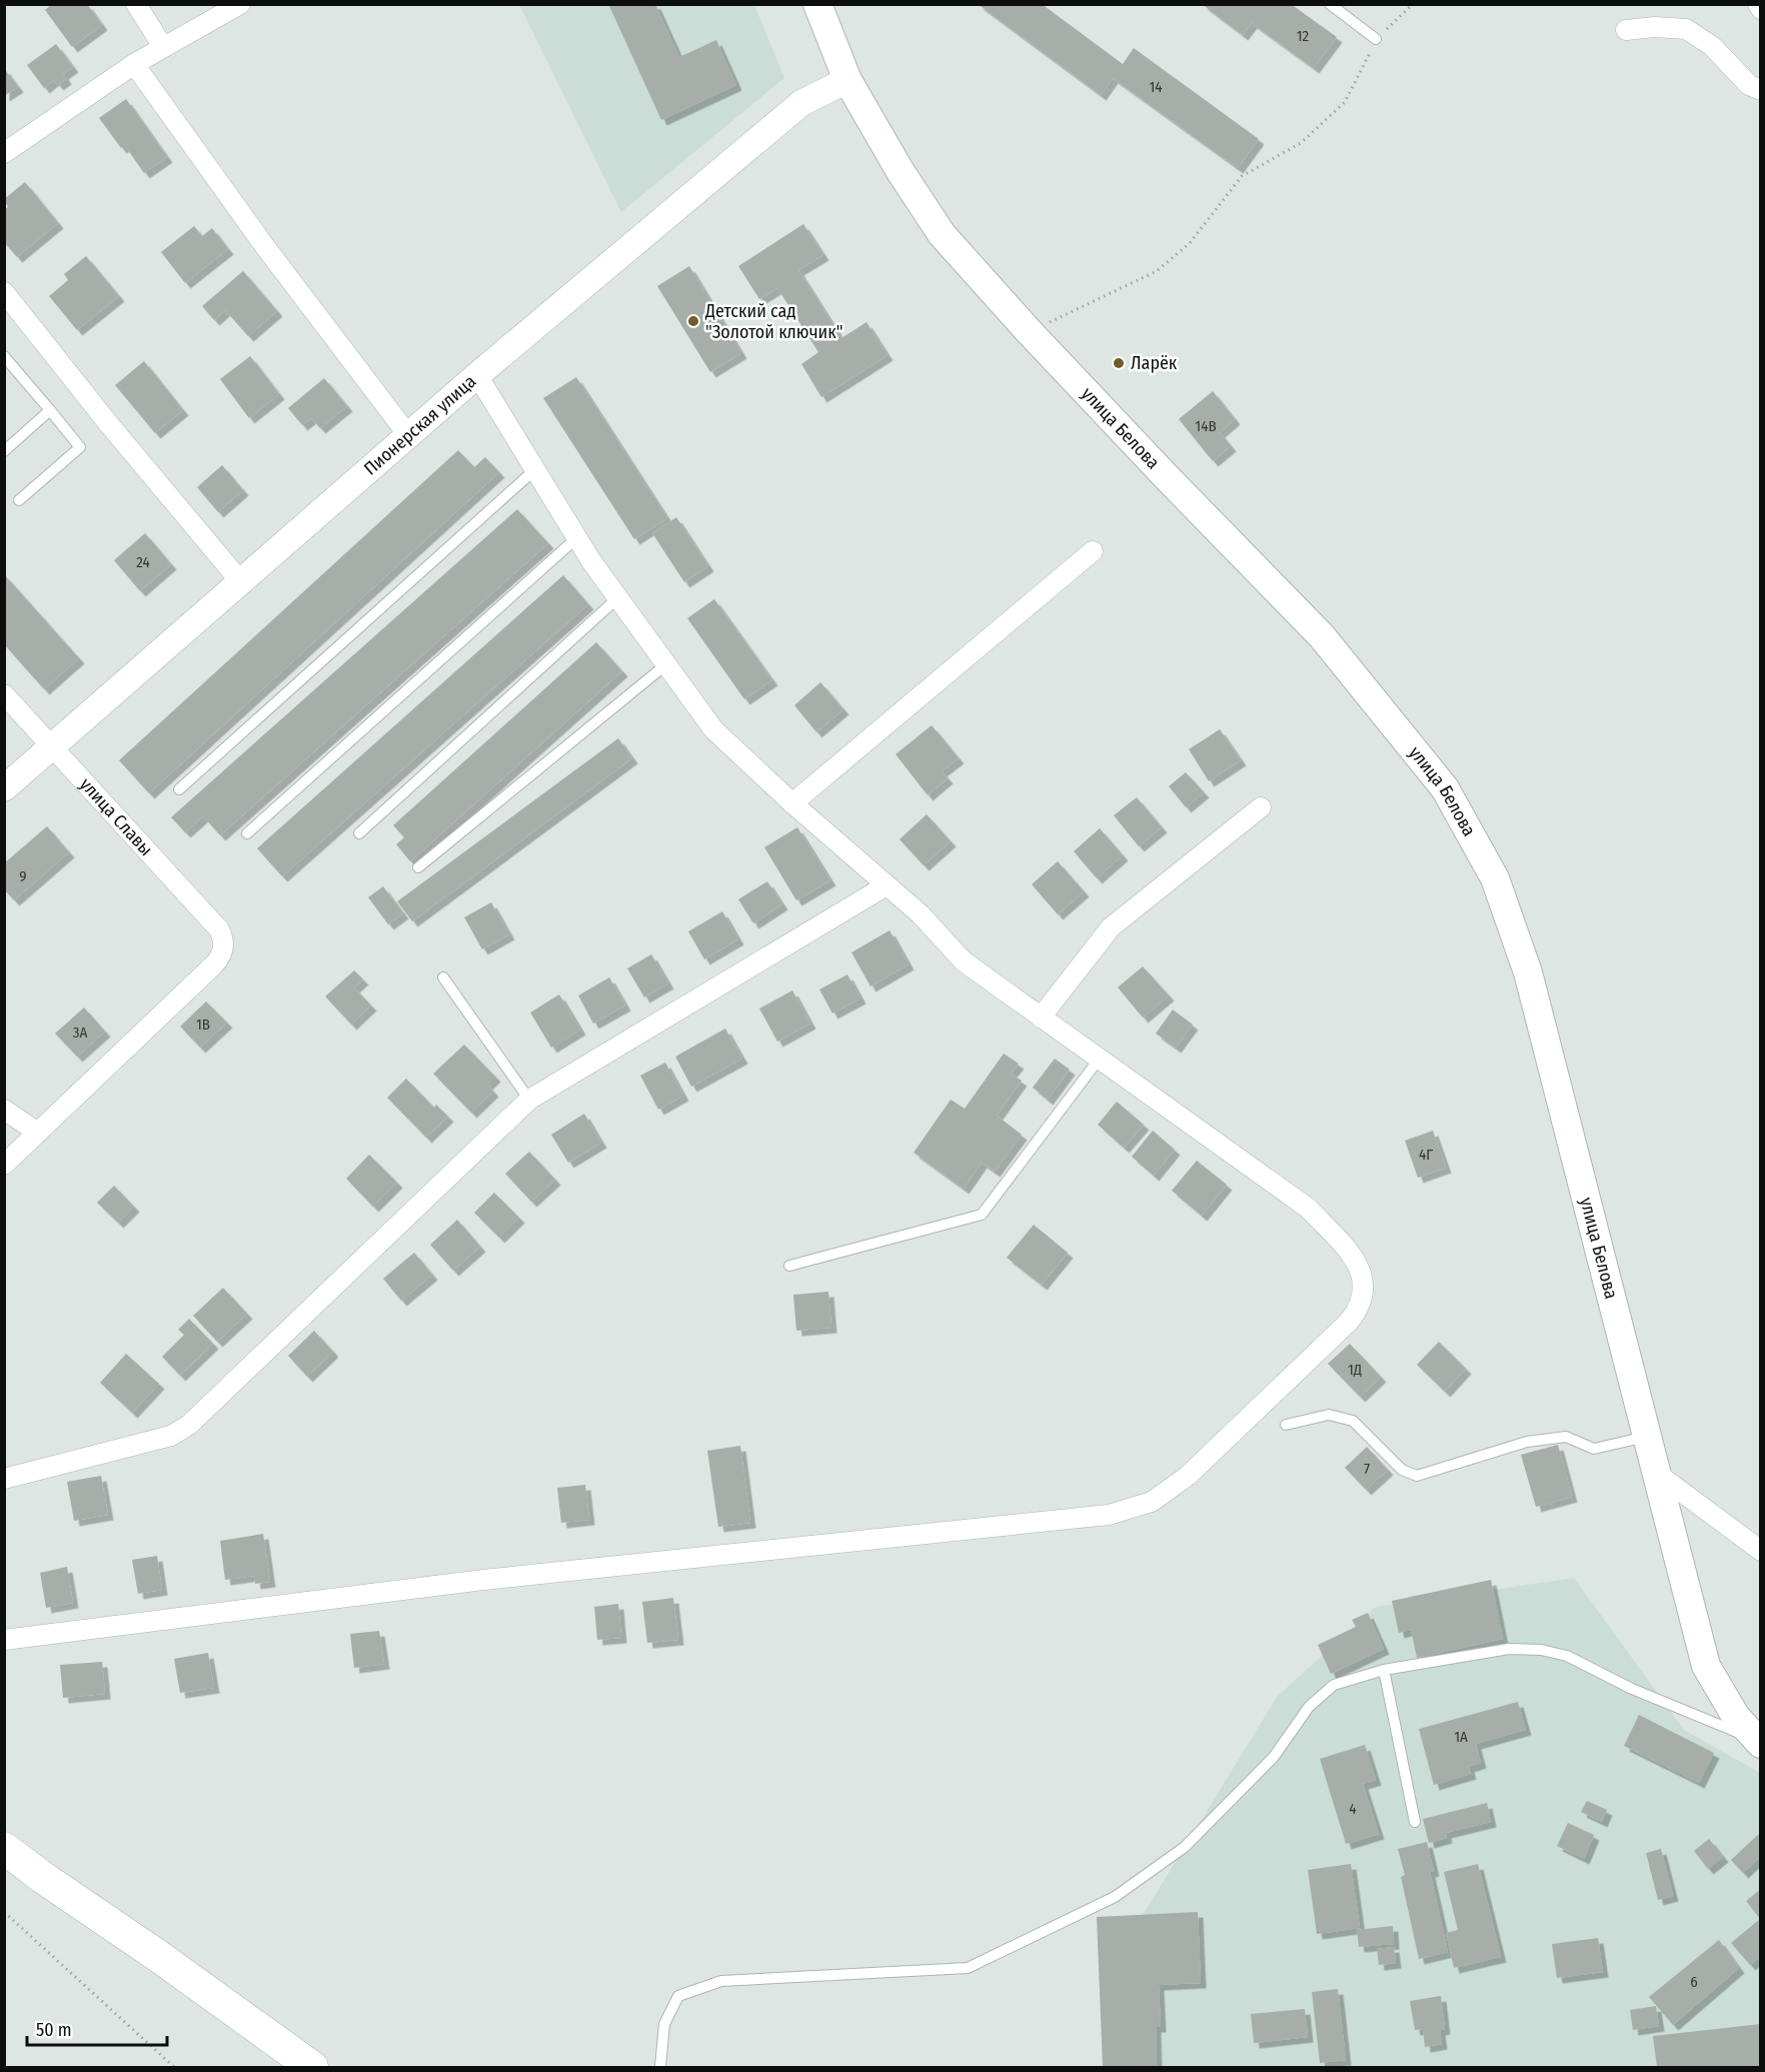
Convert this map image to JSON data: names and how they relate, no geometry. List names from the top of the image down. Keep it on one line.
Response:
{"streets":{"main road":["улица Белова"],"street":["Пионерская улица","улица Славы"]},"crossings":[["Пионерская улица","улица Белова"],["Пионерская улица","улица Славы"]],"places":["Детский сад \"Золотой ключик\"","Ларёк"],"house_numbers":["12","14","14В","24","9","1В","3А","4Г","1Д","7","1А","4","6"],"scale_bar":"50 m"}
